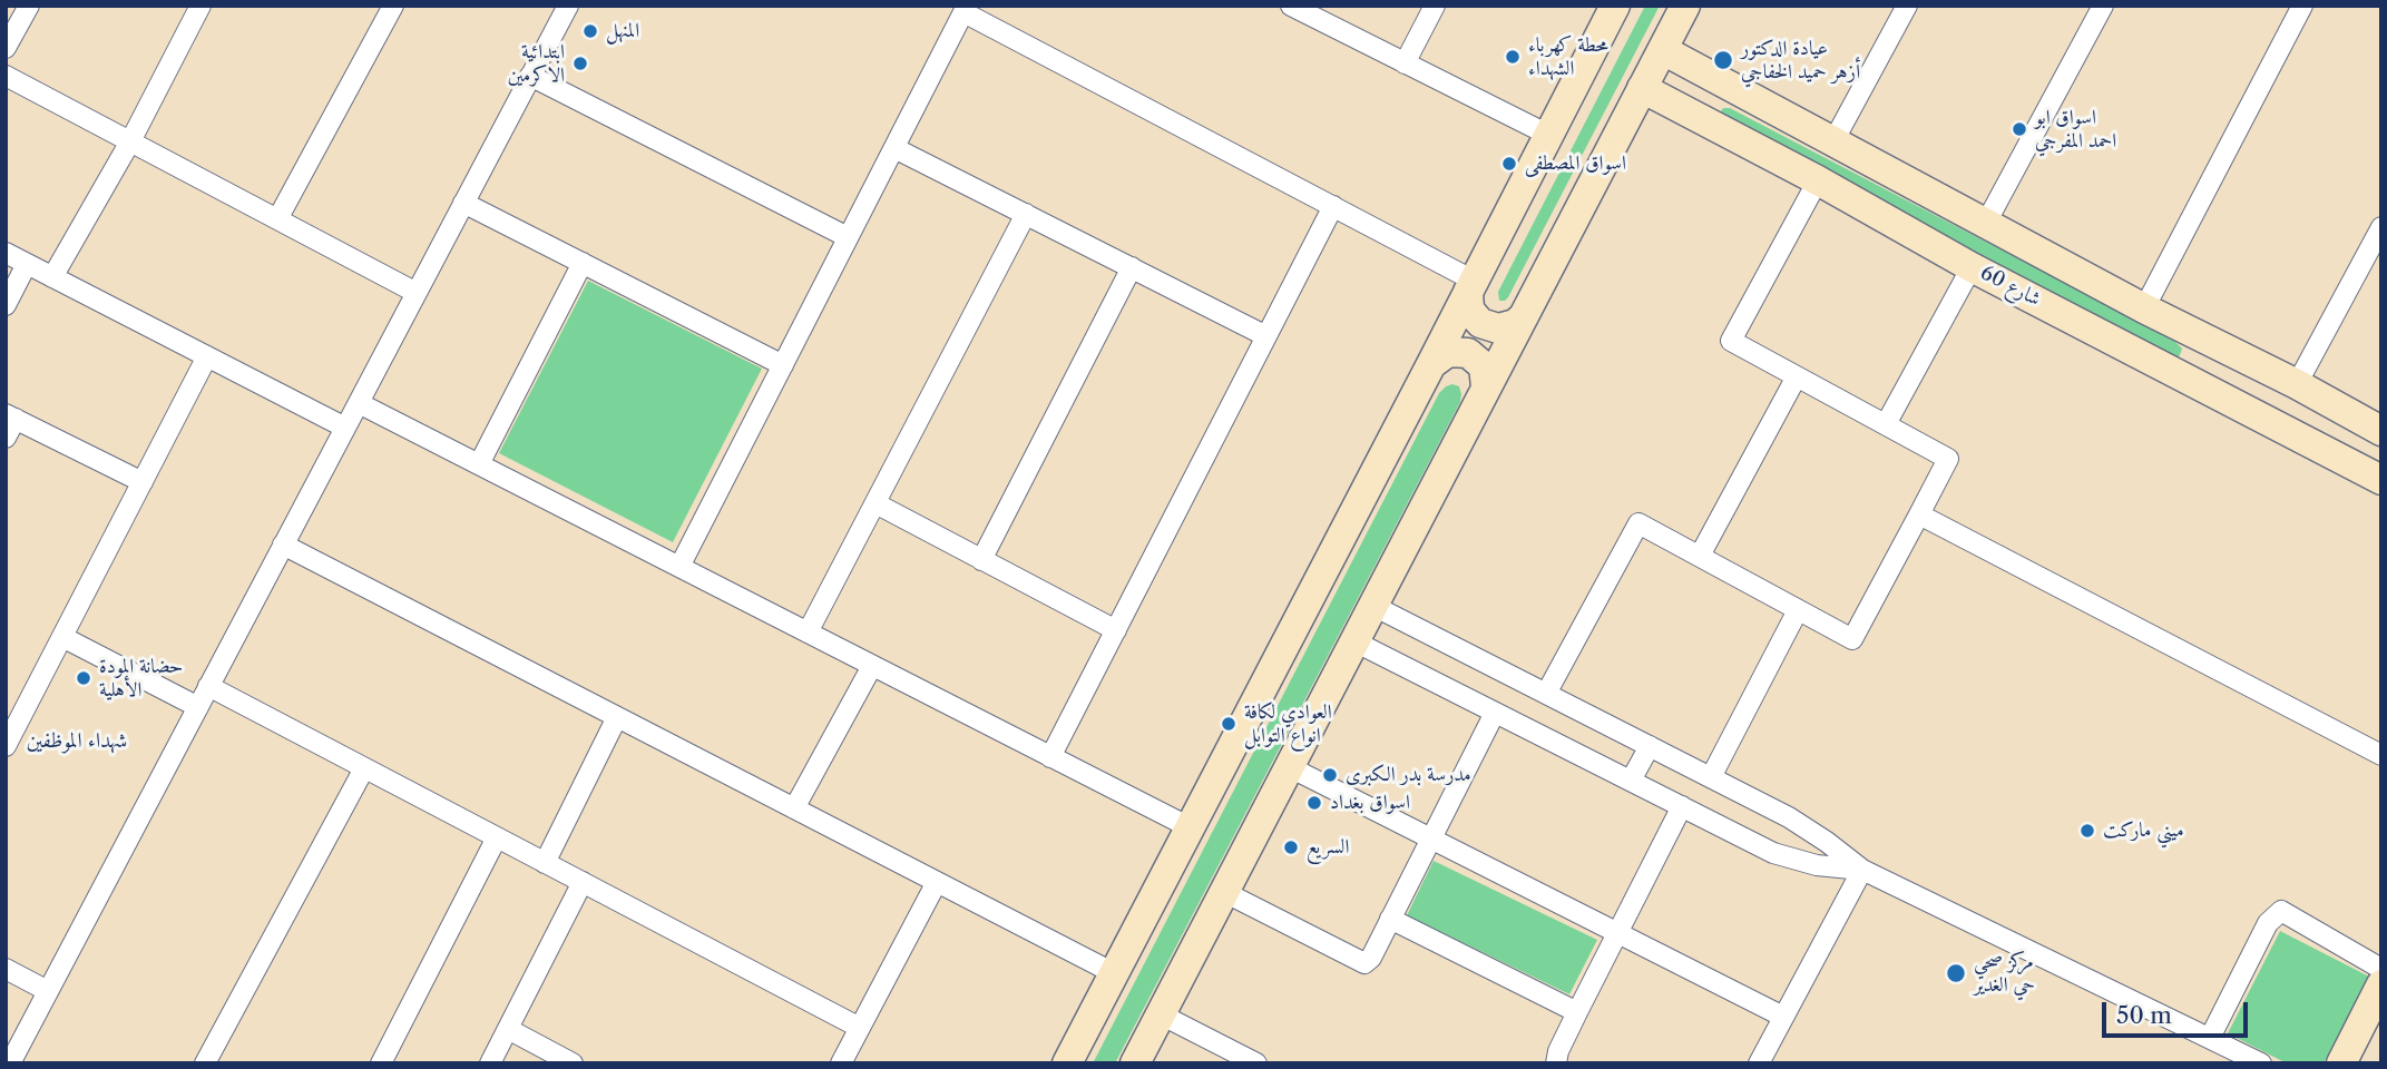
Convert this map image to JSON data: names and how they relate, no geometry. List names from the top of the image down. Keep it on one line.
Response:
{"streets":{"main road":["شارع 60"]},"districts":["شهداء الموظفين"],"places":["المنهل","محطة كهرباء الشهداء","عيادة الدكتور أزهر حميد الخفاجي","ابتدائية الاكرمين","اسواق ابو احمد المفرجي","اسواق المصطفى","حضانة المودة الأهلية","العوادي لكافة انواع التوابل","مدرسة بدر الكبرى","اسواق بغداد","ميني ماركت","السريع","مركز صحي حي الغدير"],"scale_bar":"50 m"}
